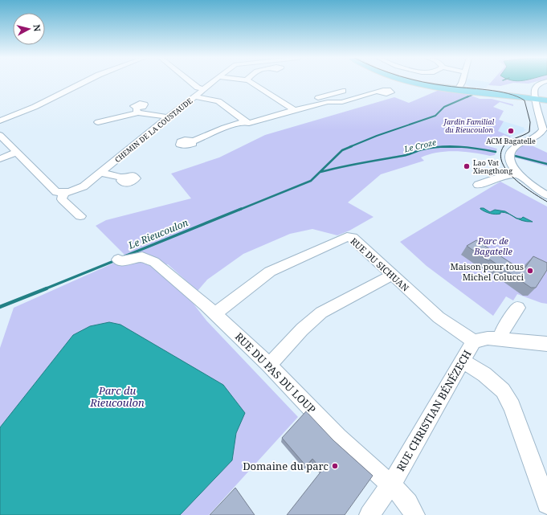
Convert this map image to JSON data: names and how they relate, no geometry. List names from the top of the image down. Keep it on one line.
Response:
{"streets":{"street":["CHEMIN DE LA COUSTAUDE","RUE DU SICHUAN","RUE DU PAS DU LOUP","RUE CHRISTIAN BÉNÉZECH"]},"crossings":[["RUE DU SICHUAN","RUE DU PAS DU LOUP"],["RUE DU SICHUAN","RUE CHRISTIAN BÉNÉZECH"],["RUE DU PAS DU LOUP","RUE CHRISTIAN BÉNÉZECH"]],"water":["Le Croze","Le Rieucoulon"],"parks":["Jardin Familial du Rieucoulon","Parc de Bagatelle","Parc du Rieucoulon"],"places":["ACM Bagatelle","Lao Vat Xiengthong","Maison pour tous Michel Colucci","Domaine du parc"],"north":"right"}
